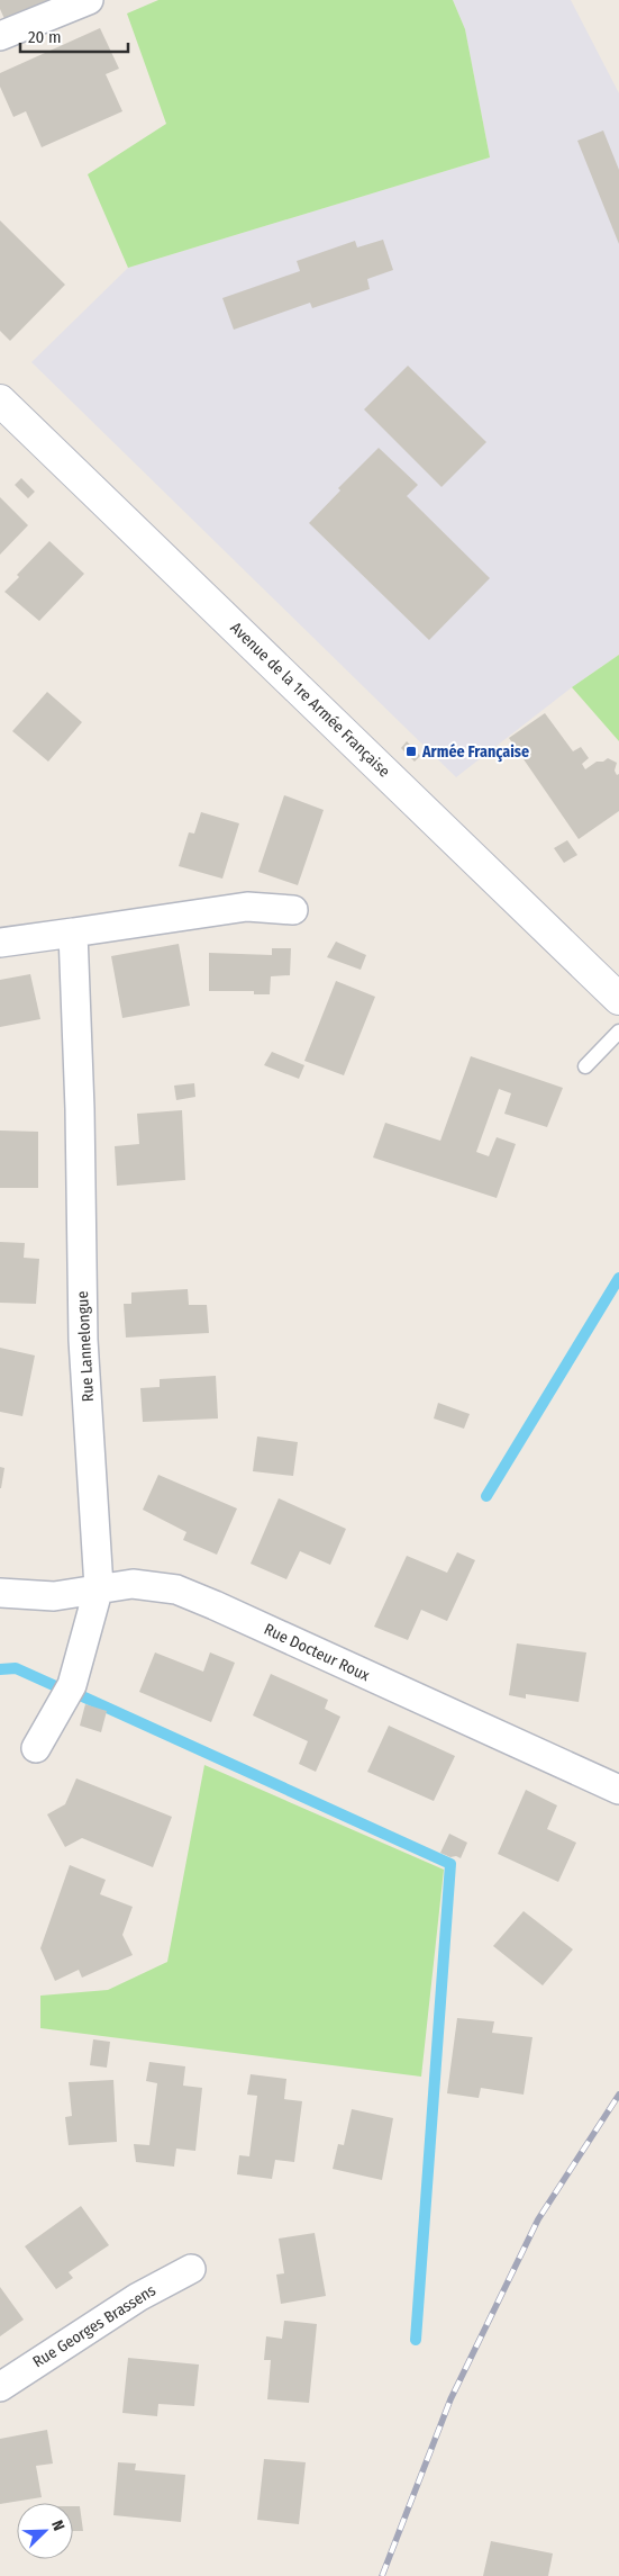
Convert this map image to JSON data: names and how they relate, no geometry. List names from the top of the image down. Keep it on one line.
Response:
{"streets":{"main road":["Avenue de la 1re Armée Française"],"street":["Rue Lannelongue","Rue Docteur Roux","Rue Georges Brassens"]},"crossings":[["Rue Lannelongue","Rue Docteur Roux"]],"places":{"transit":["Armée Française"]},"scale_bar":"20 m","north":"top right"}
